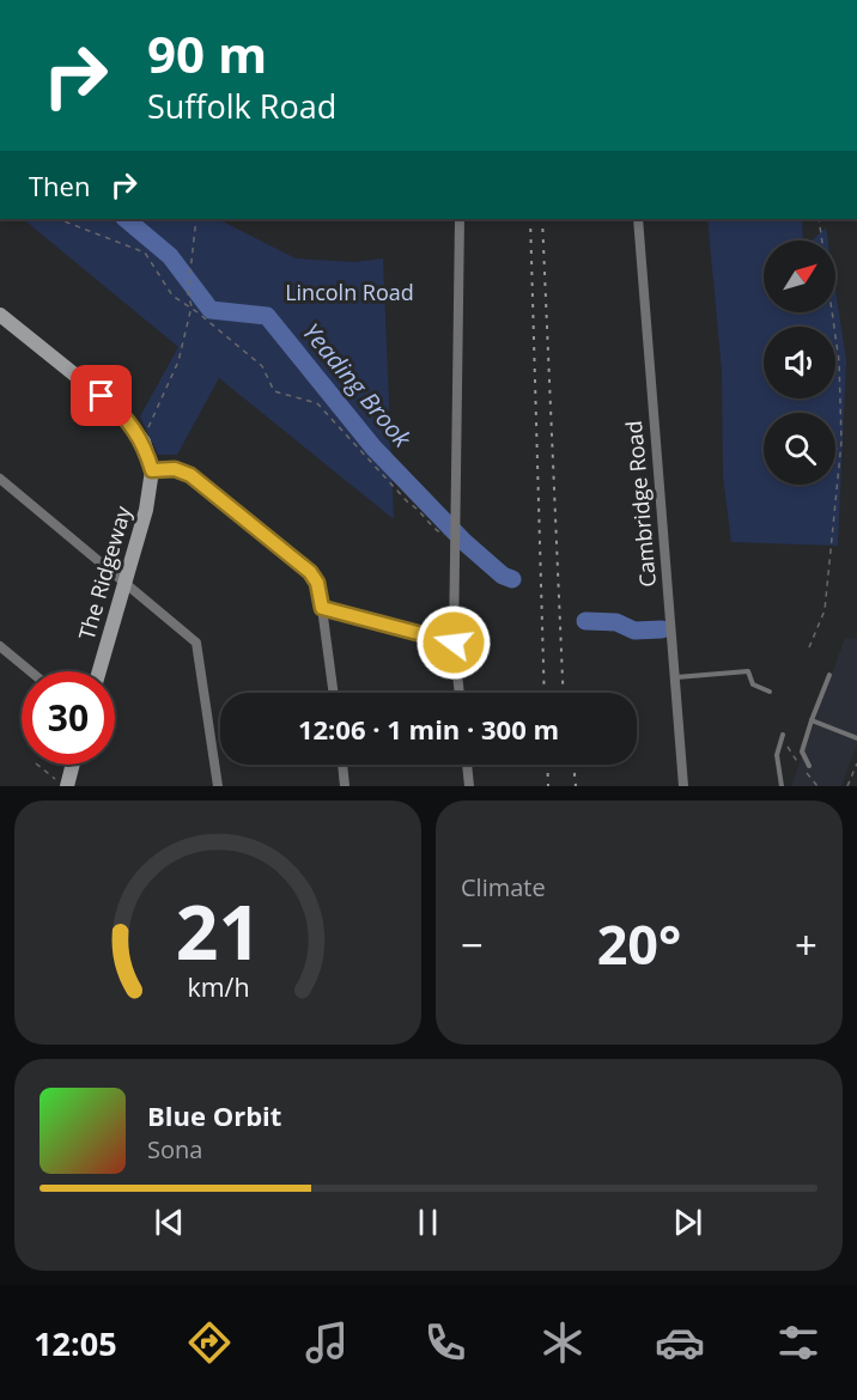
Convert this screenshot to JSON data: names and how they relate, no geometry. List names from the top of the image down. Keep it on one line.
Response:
{"streets":{"street":["Cambridge Road","The Ridgeway"]},"water":["Yeading Brook"],"parks":["Lincoln Road"],"north":"top right","page":{"turn":["90 m","Suffolk Road"],"then":"Then","limit":"30","trip":"12:06 · 1 min · 300 m","tile":"Climate","heat":["−","20°","+"],"song":["Blue Orbit","Sona"],"tabs":"12:05","gauge":["21","km/h"]}}
